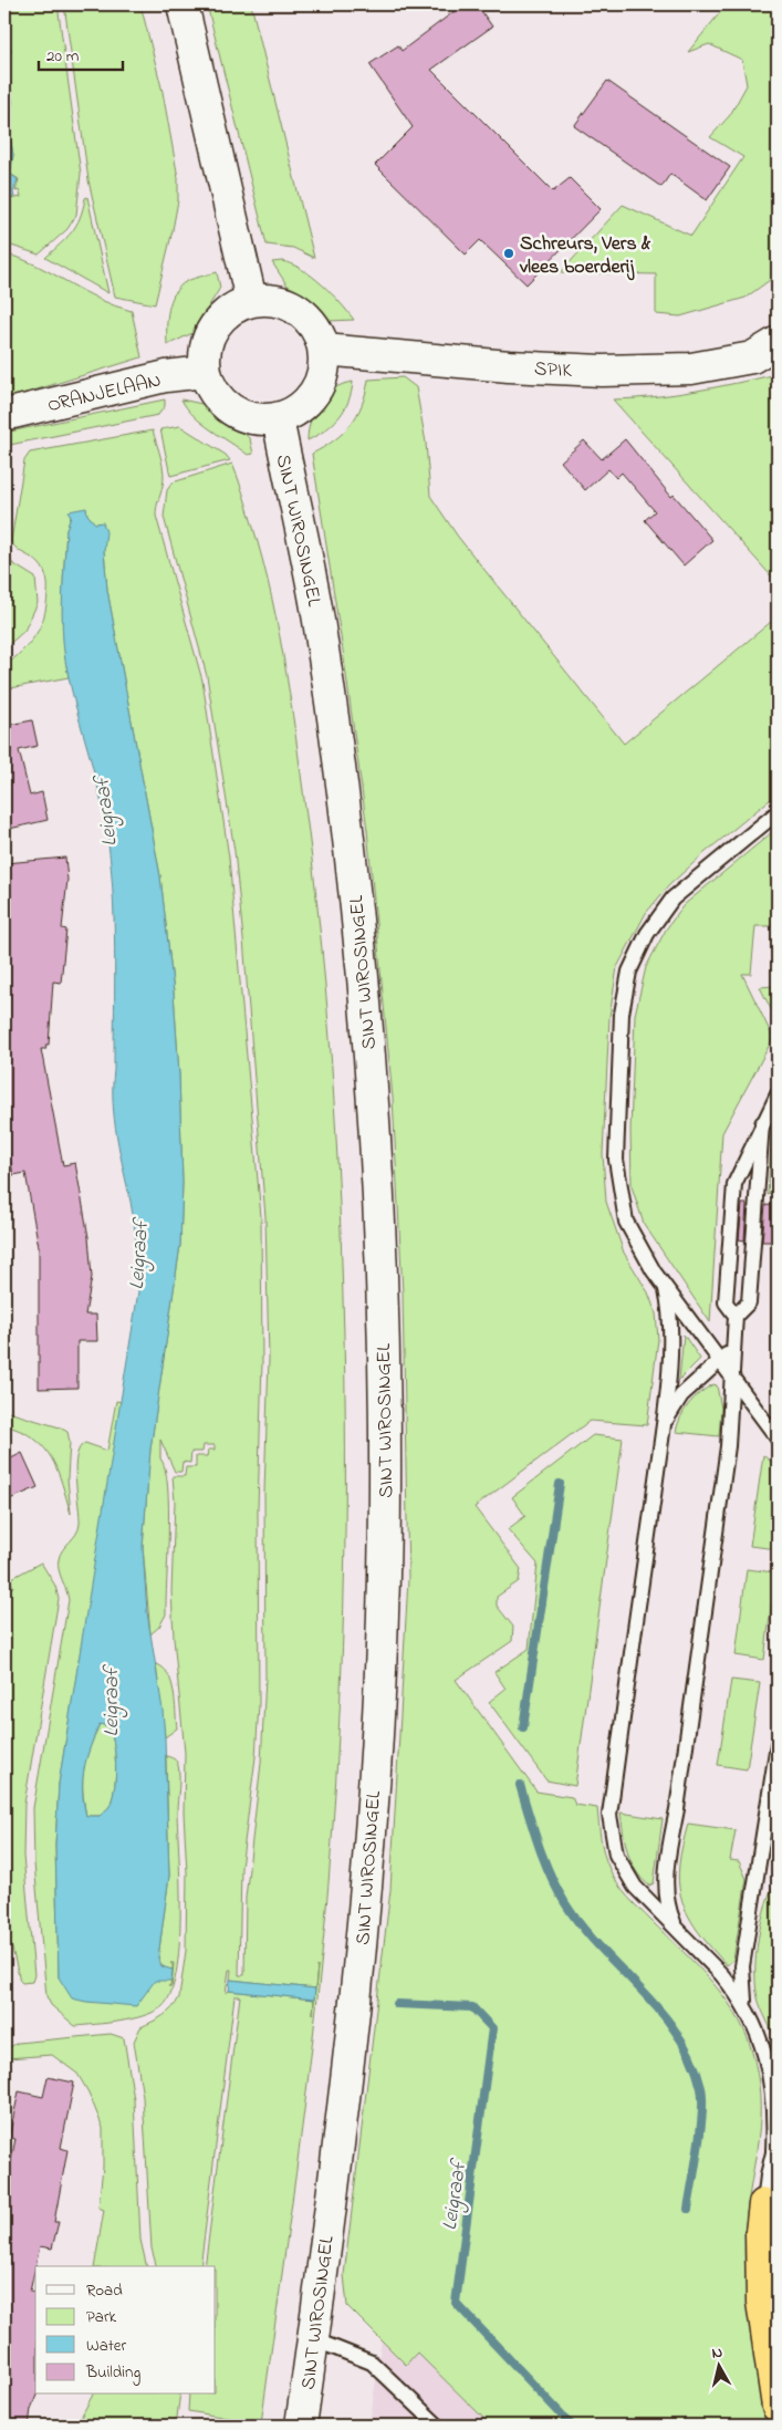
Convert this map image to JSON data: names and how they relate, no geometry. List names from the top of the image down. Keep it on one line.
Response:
{"streets":{"main road":["SPIK","ORANJELAAN","SINT WIROSINGEL"]},"crossings":[["SPIK","ORANJELAAN"],["SPIK","SINT WIROSINGEL"],["ORANJELAAN","SINT WIROSINGEL"]],"water":["Leigraaf"],"places":["Schreurs, Vers & vlees boerderij"],"legend":["Road","Park","Water","Building"],"scale_bar":"20 m","north":"top"}
